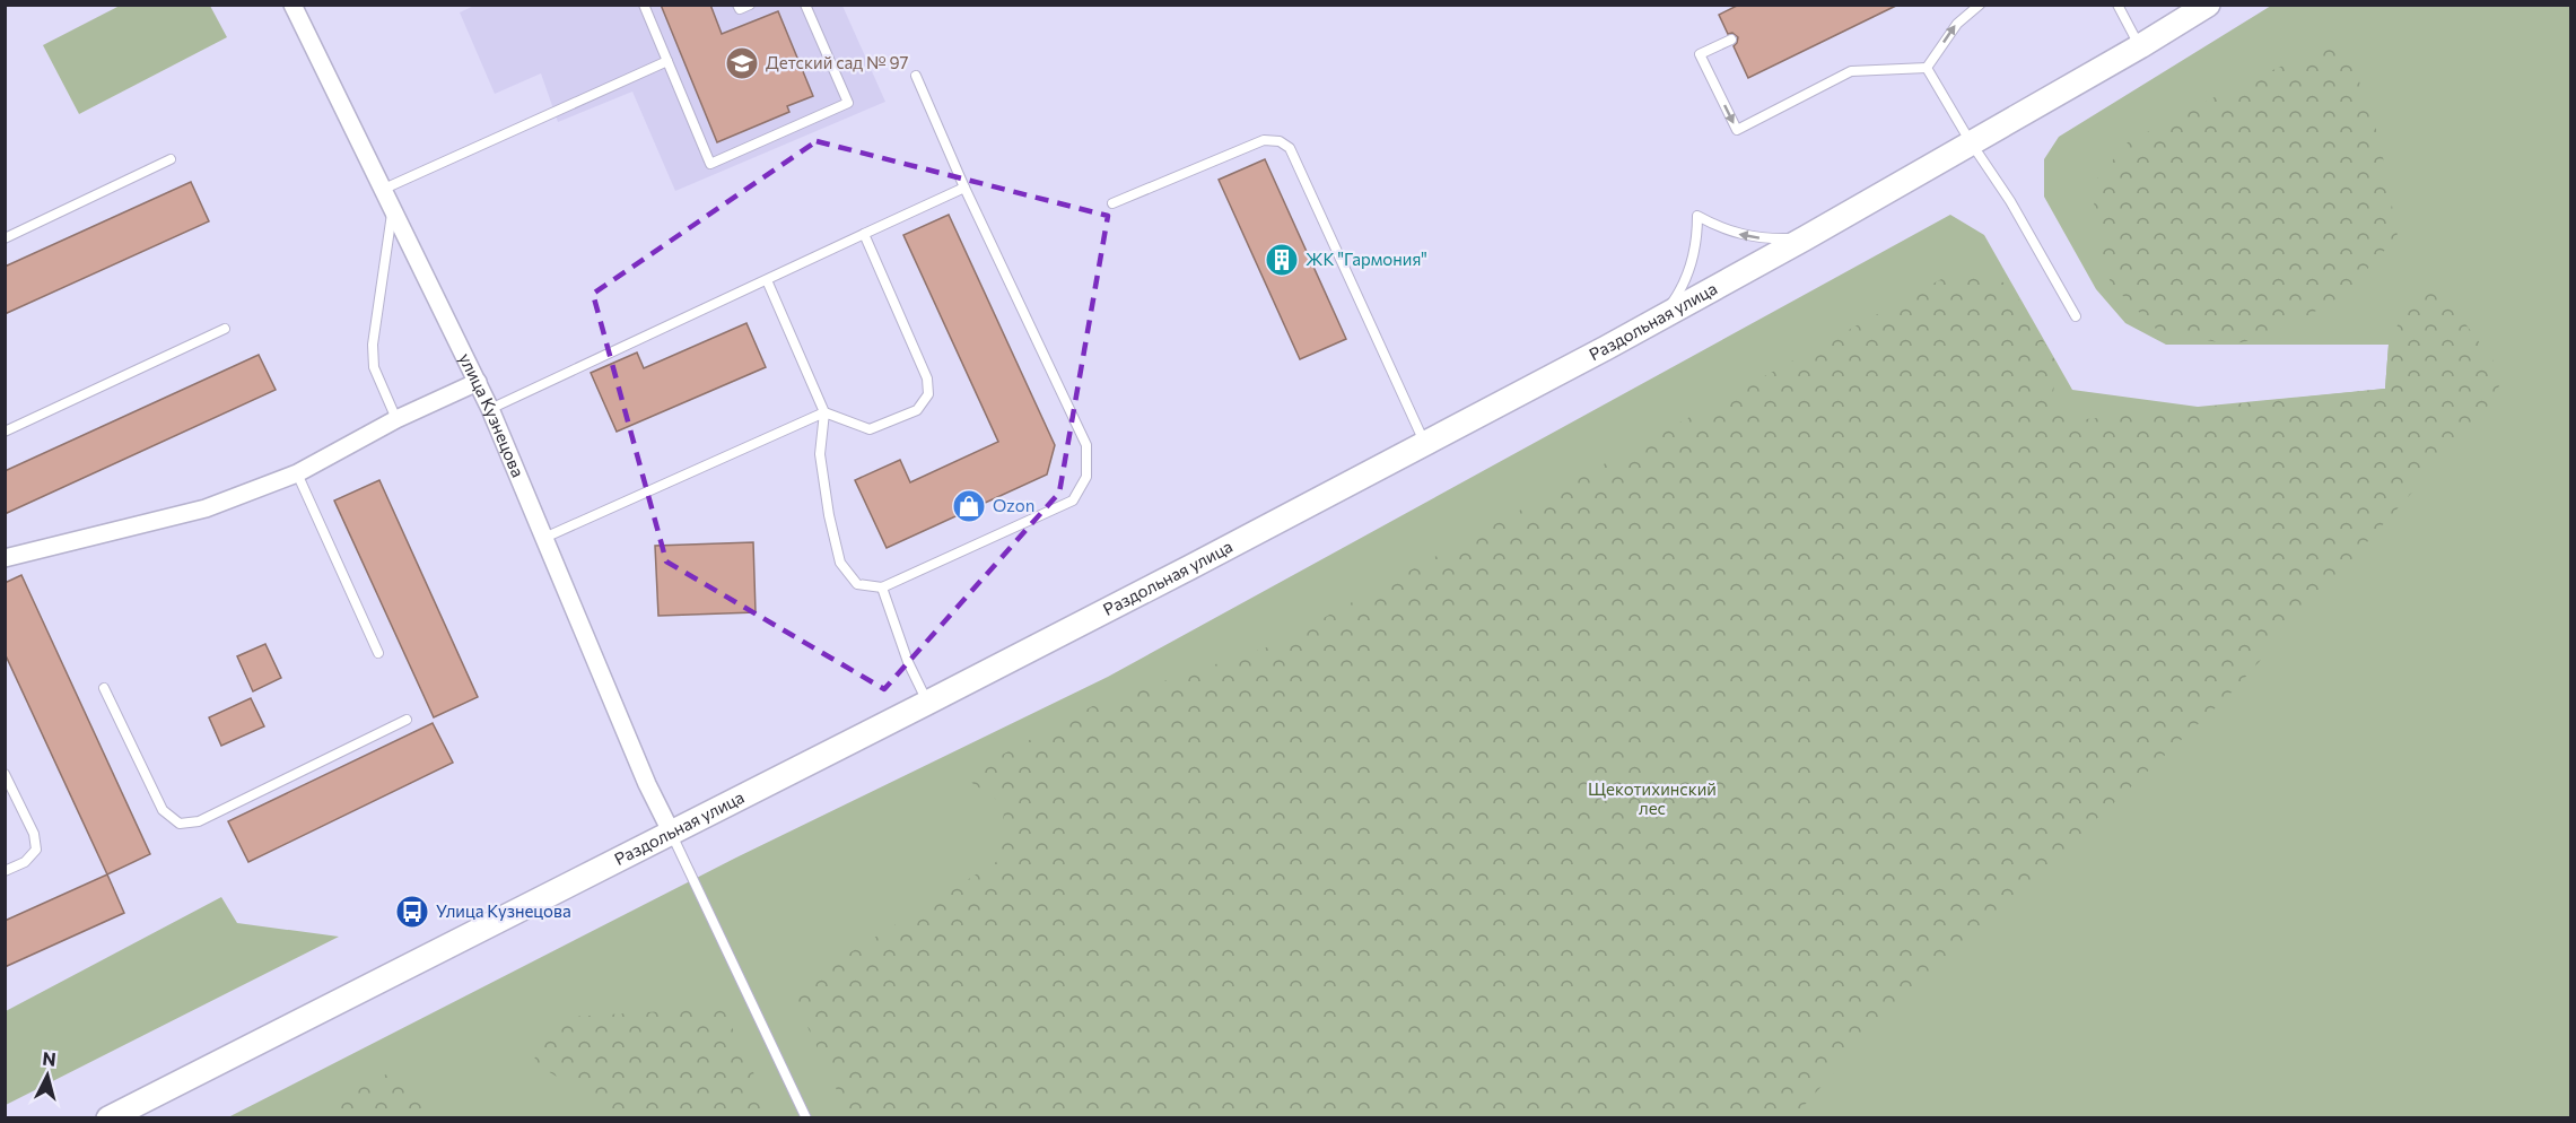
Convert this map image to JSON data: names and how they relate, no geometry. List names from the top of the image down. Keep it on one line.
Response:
{"streets":{"main road":["Раздольная улица"],"street":["улица Кузнецова"]},"crossings":[["Раздольная улица","улица Кузнецова"]],"parks":["Щекотихинский лес"],"places":{"school or university":["Детский сад № 97"],"building":["ЖК \"Гармония\""],"shop":["Ozon"],"bus stop":["Улица Кузнецова"]},"north":"top"}
